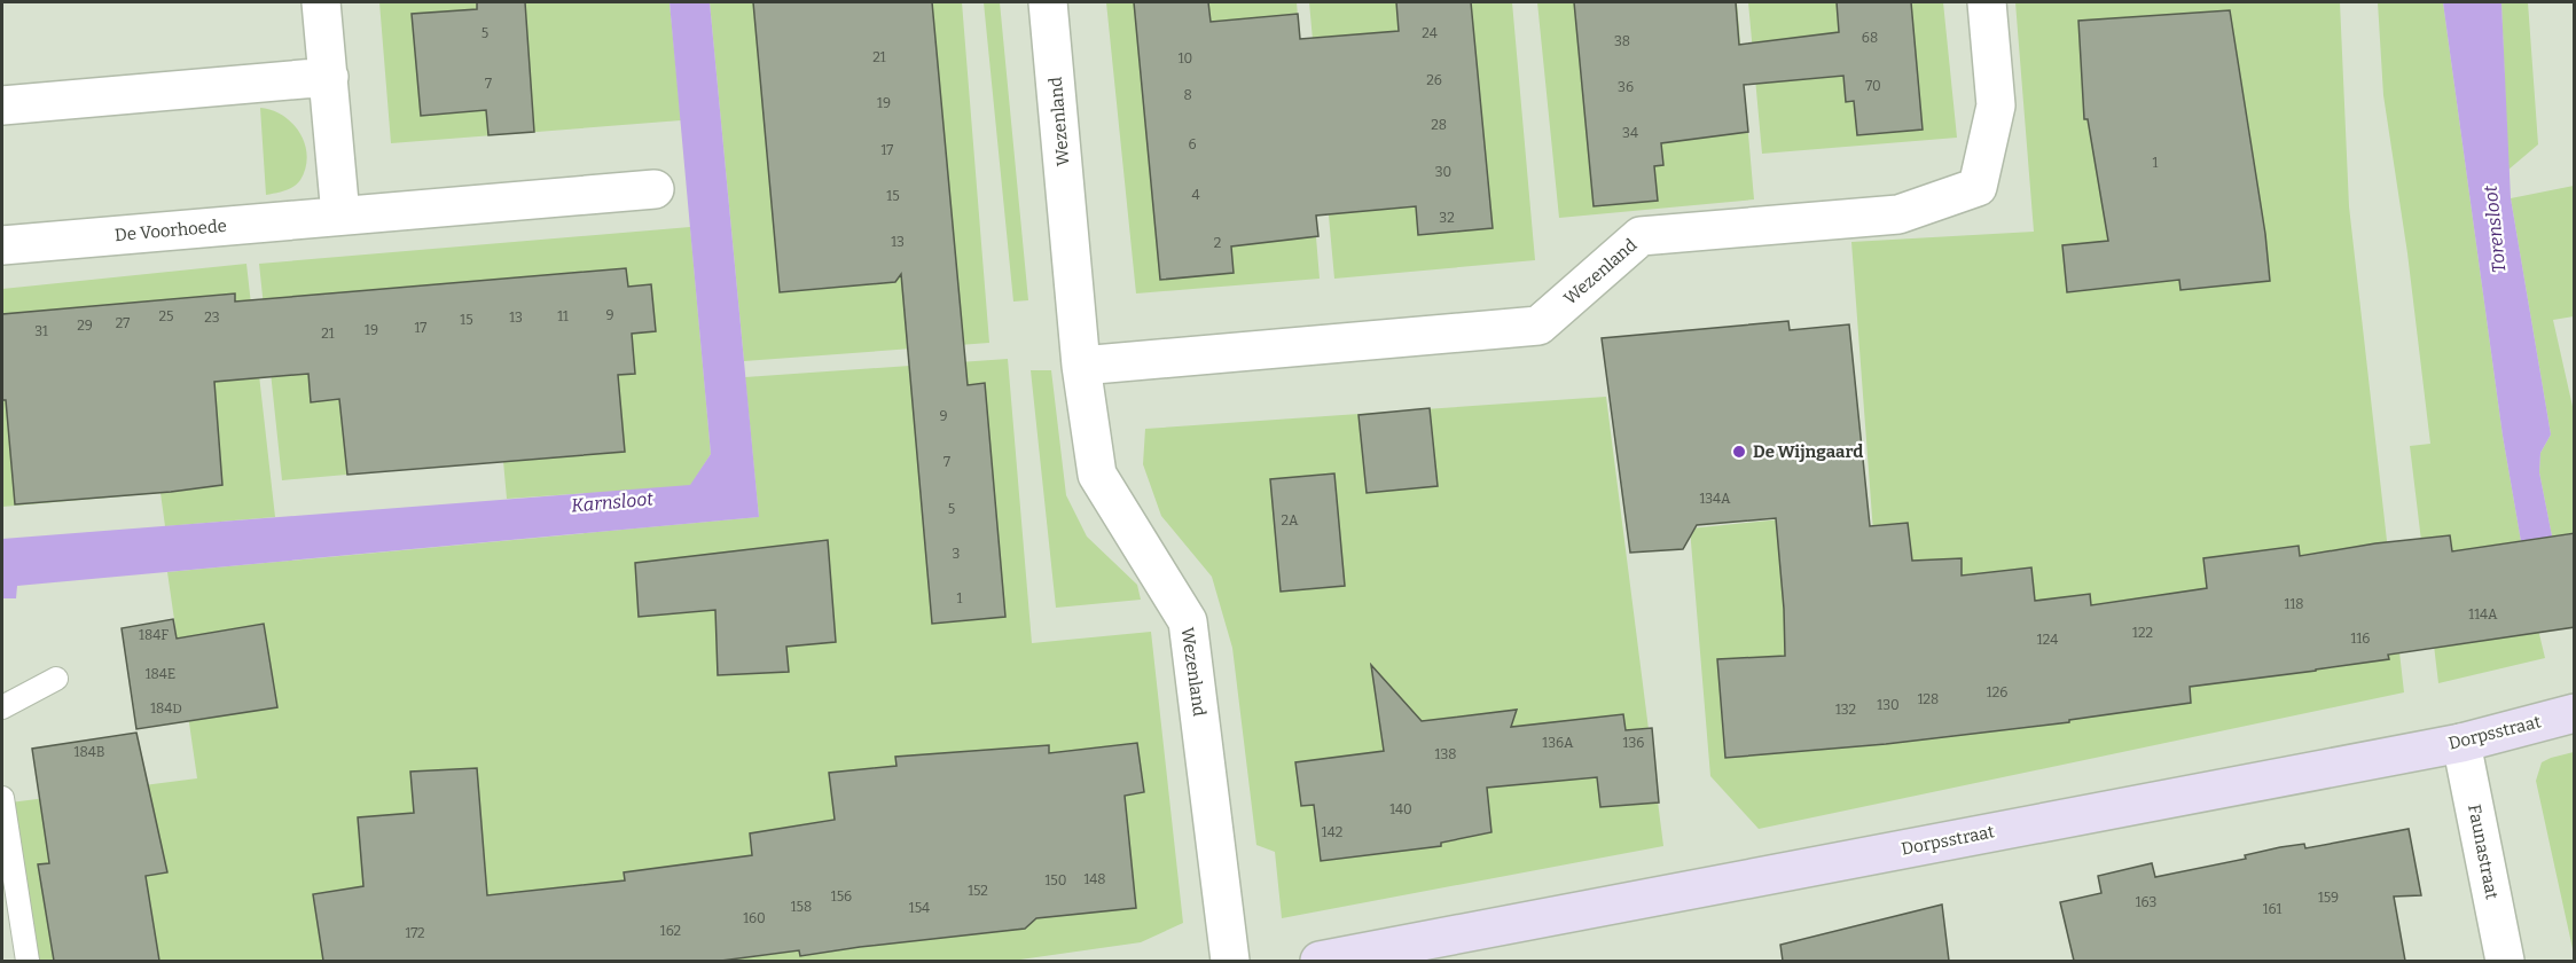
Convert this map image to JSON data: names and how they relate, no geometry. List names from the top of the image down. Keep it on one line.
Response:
{"streets":{"street":["Wezenland","De Voorhoede","Dorpsstraat","Faunastraat"]},"crossings":[["Dorpsstraat","Faunastraat"]],"water":["Torensloot","Karnsloot"],"places":["De Wijngaard"],"house_numbers":["5","24","68","38","21","10","26","7","70","36","8","19","28","34","6","17","1","30","4","15","32","13","2","9","25","11","23","13","15","27","29","17","19","31","21","9","7","134A","5","2A","3","1","118","114A","122","184F","116","124","184E","126","128","130","184D","132","136A","136","184B","138","140","142","148","150","152","156","159","163","158","154","161","160","162","172"]}
